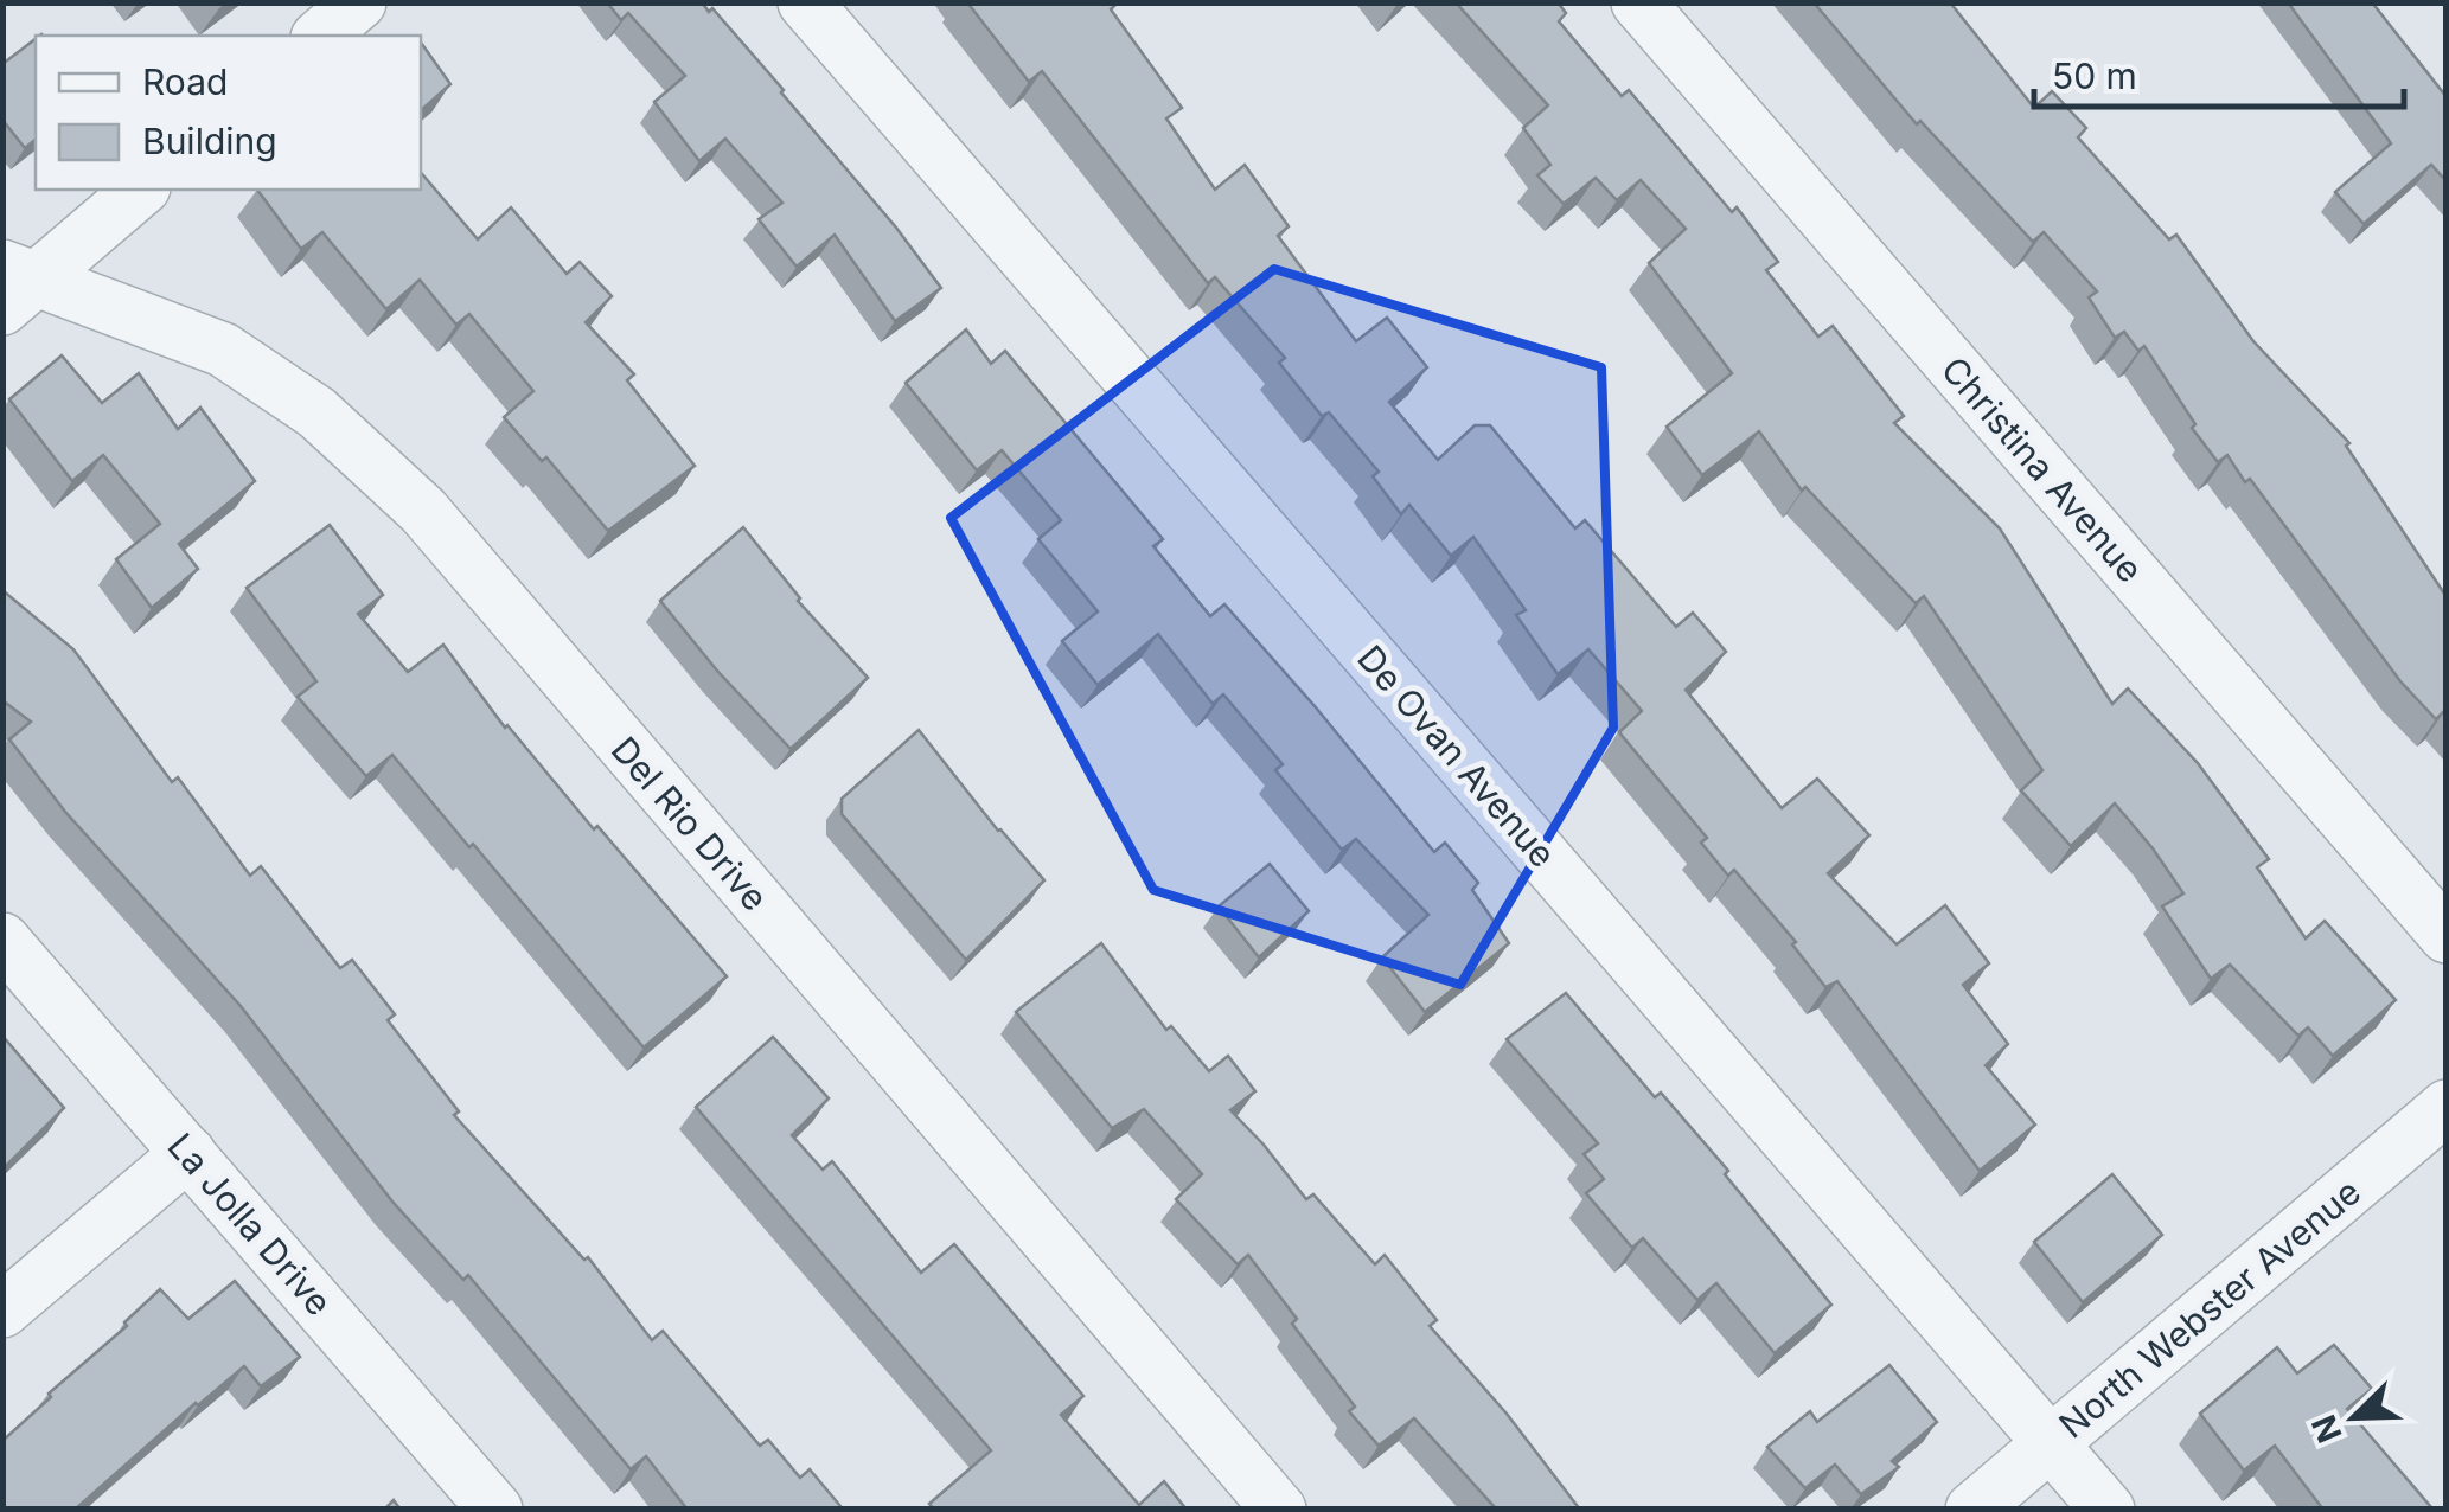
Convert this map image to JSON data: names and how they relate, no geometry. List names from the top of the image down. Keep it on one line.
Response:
{"streets":{"street":["Christina Avenue","De Ovan Avenue","Del Rio Drive","La Jolla Drive","North Webster Avenue"]},"crossings":[["De Ovan Avenue","North Webster Avenue"]],"legend":["Road","Building"],"scale_bar":"50 m","north":"bottom left"}
